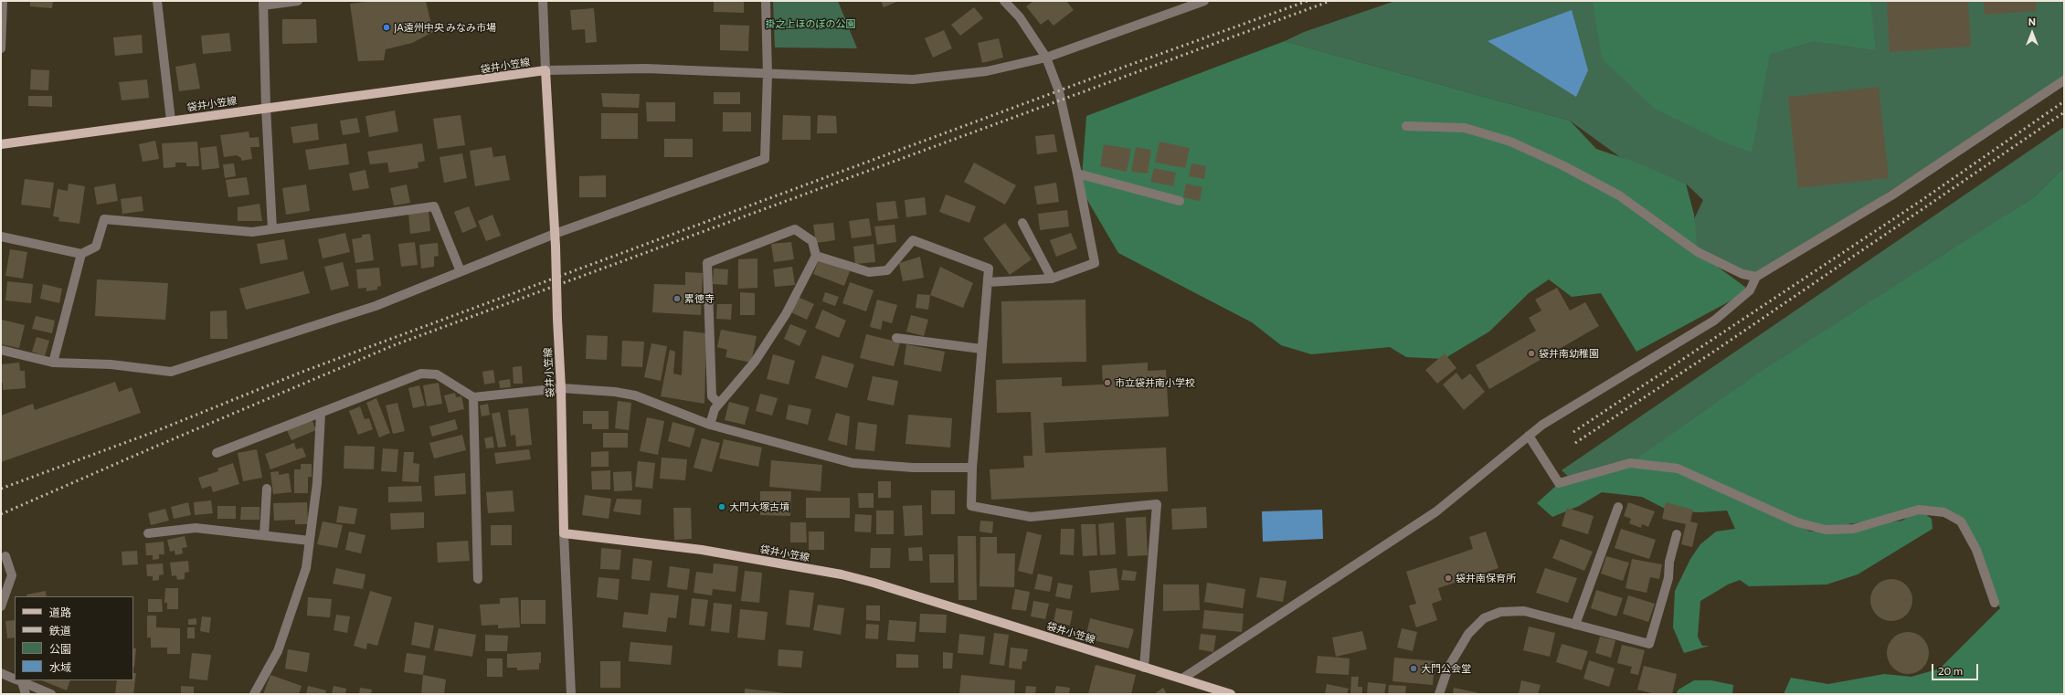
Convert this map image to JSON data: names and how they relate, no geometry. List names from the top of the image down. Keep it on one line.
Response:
{"streets":{"main road":["袋井小笠線"]},"parks":["掛之上ほのぼの公園"],"places":["JA遠州中央 みなみ市場","累徳寺","袋井南幼稚園","市立袋井南小学校","大門大塚古墳","袋井南保育所","大門公会堂"],"legend":["道路","鉄道","公園","水域"],"scale_bar":"20 m","north":"top"}
